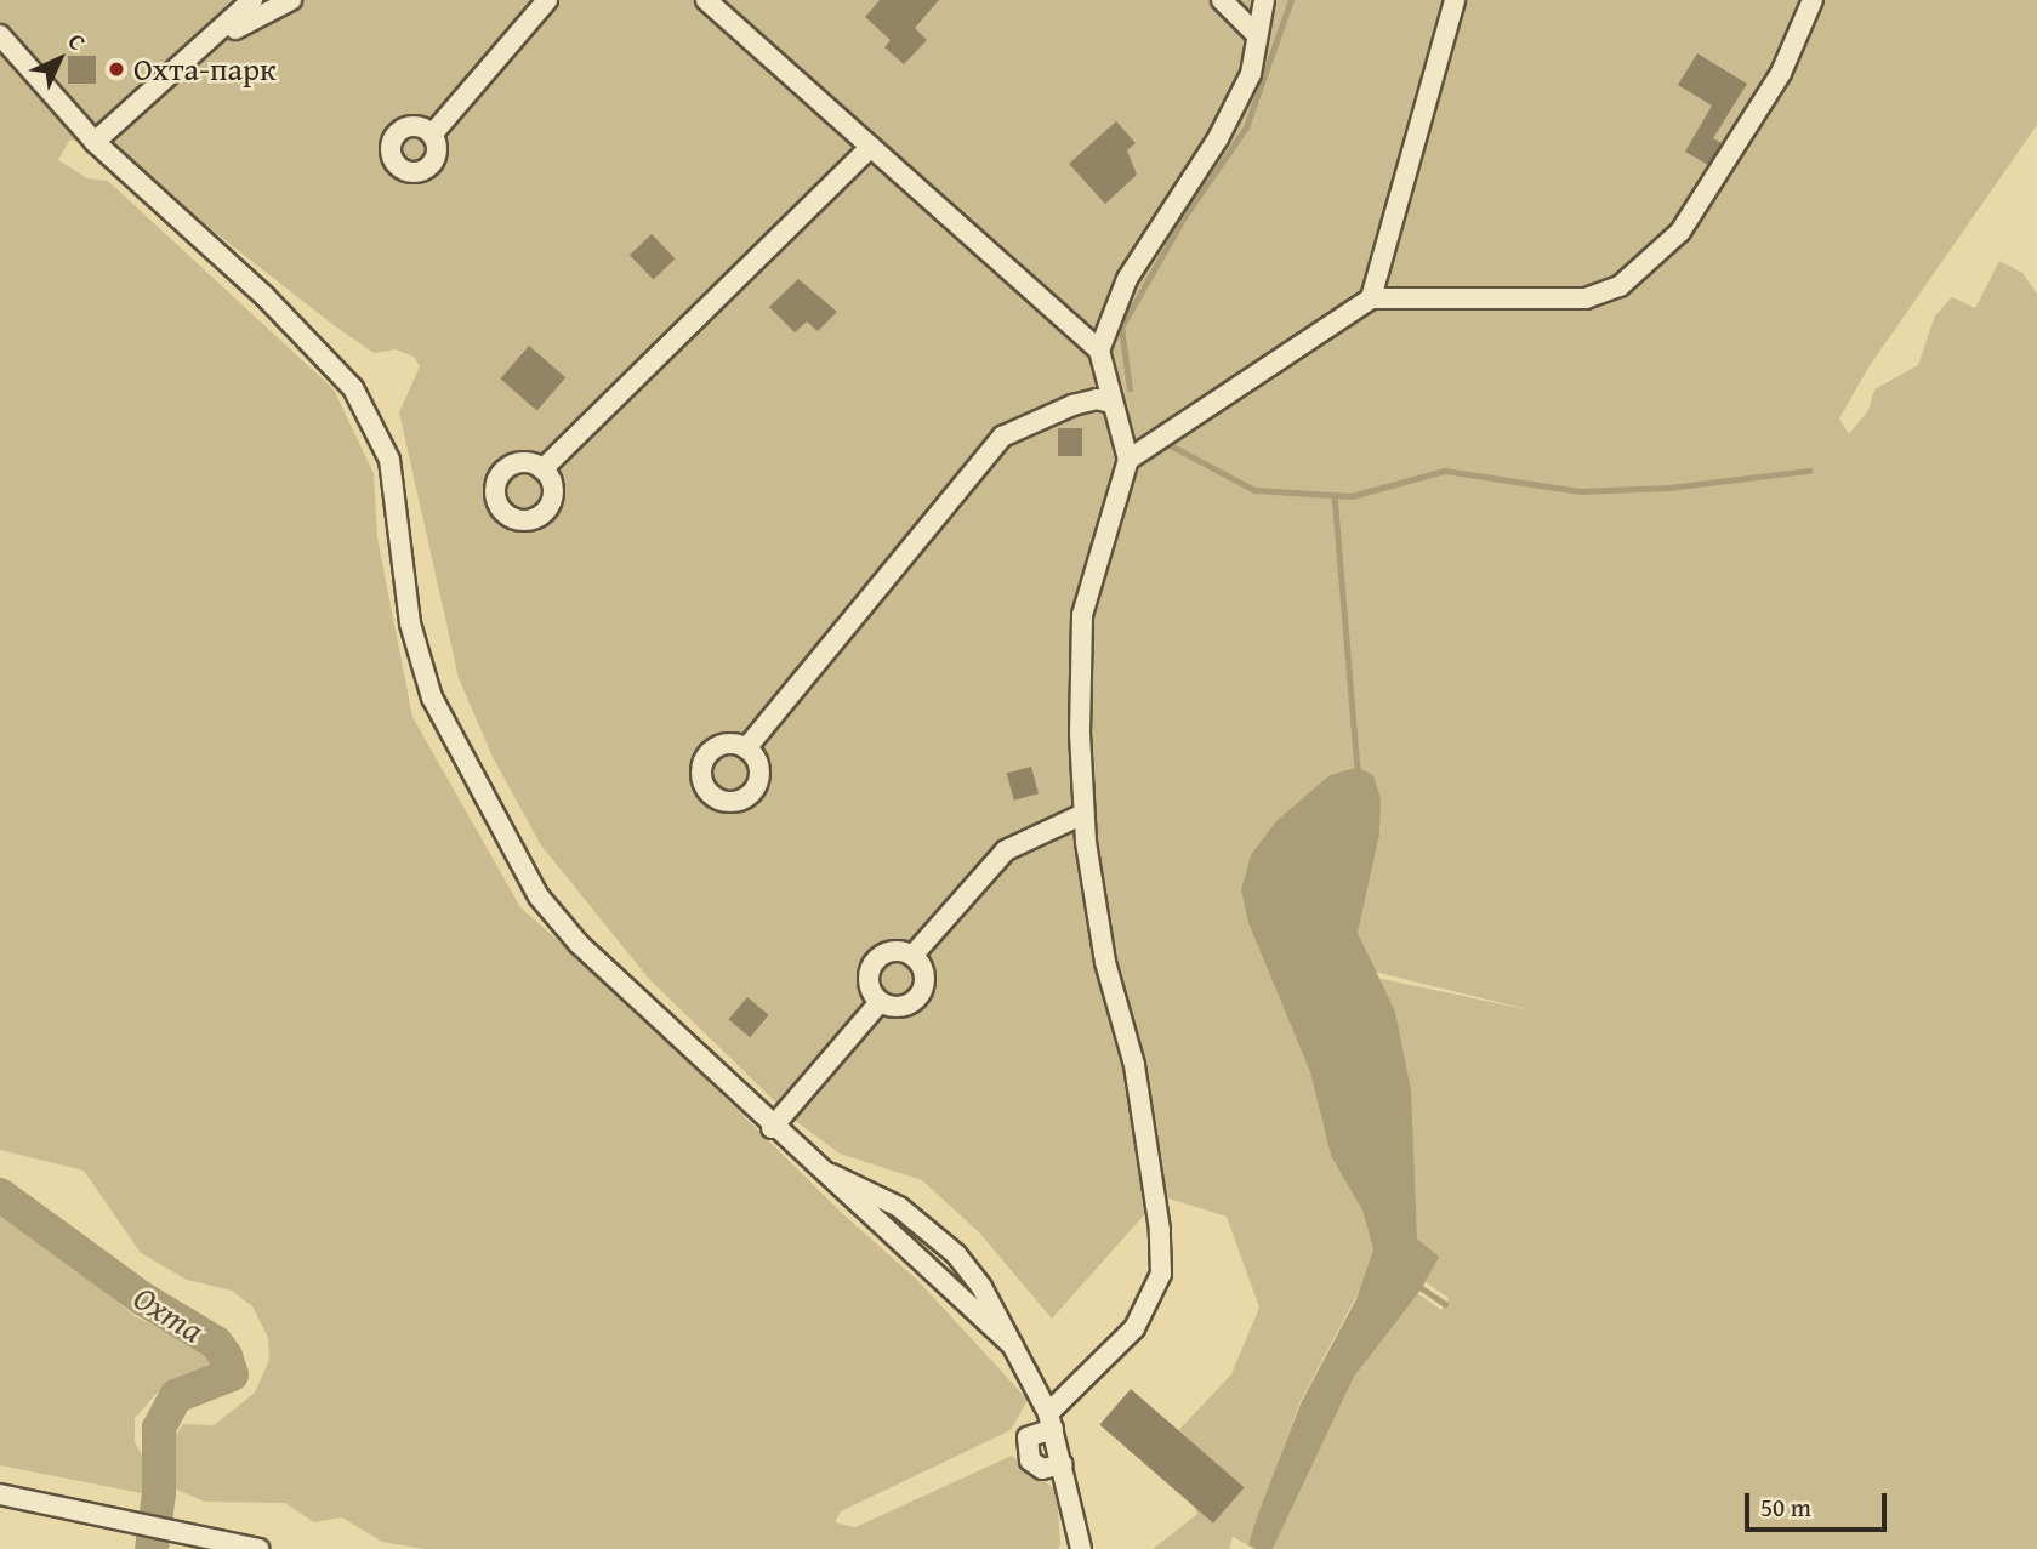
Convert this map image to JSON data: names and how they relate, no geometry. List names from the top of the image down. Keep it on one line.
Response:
{"water":["Охта"],"places":["Охта-парк"],"scale_bar":"50 m","north":"top right"}
